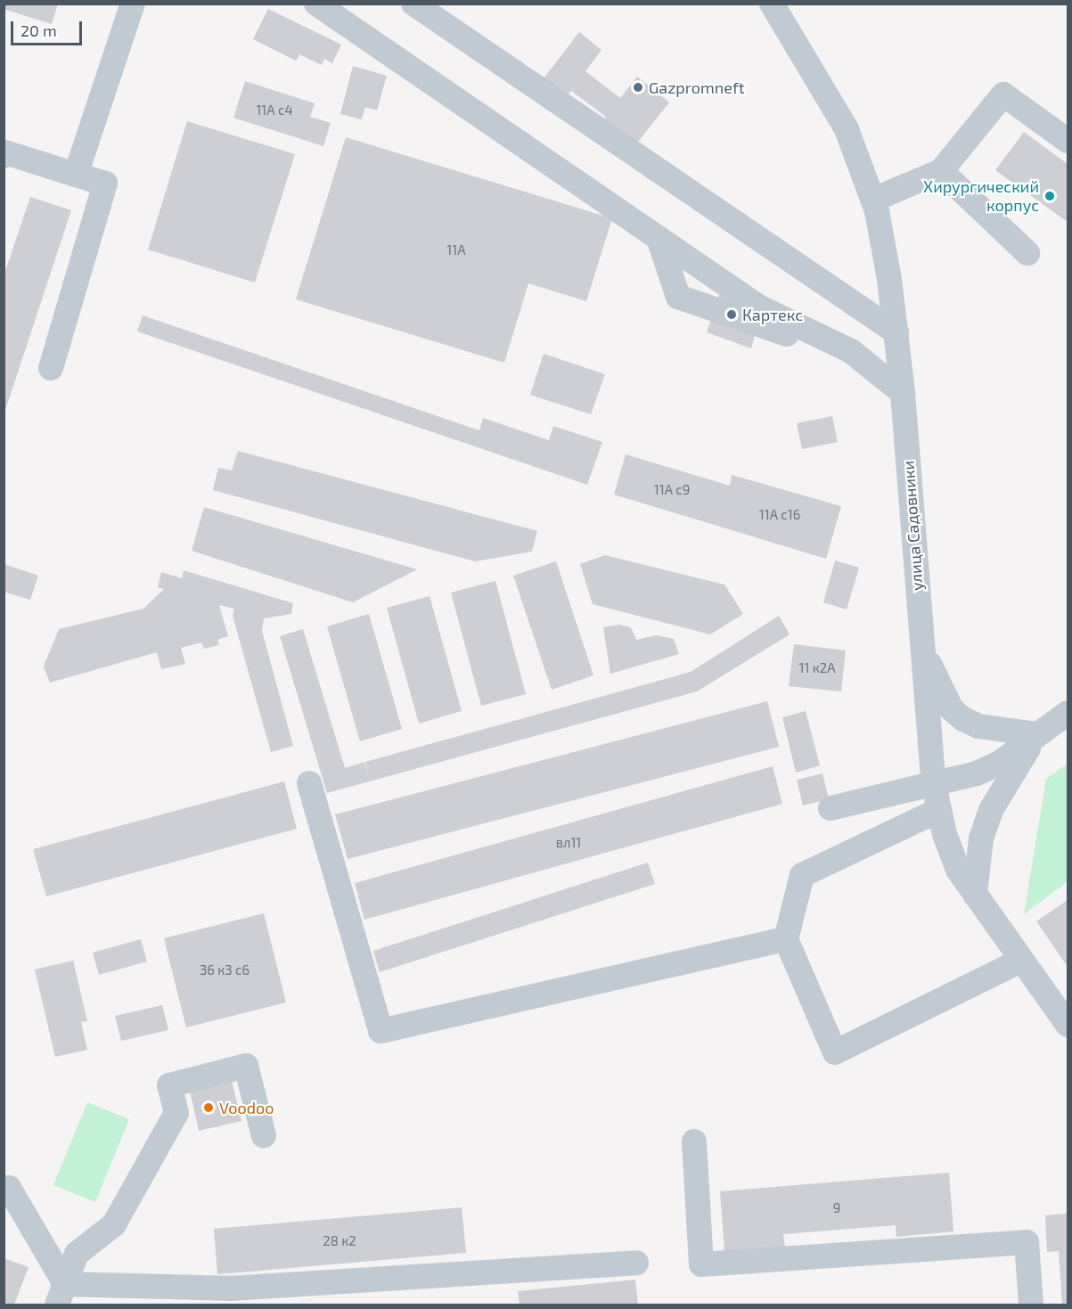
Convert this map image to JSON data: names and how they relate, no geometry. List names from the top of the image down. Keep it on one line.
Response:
{"streets":{"street":["улица Садовники"]},"places":["Gazpromneft","Хирургический корпус","Картекс","Voodoo"],"house_numbers":["11А с4","11А","11А с9","11А с16","11 к2А","вл11","36 к3 с6","9","28 к2"],"scale_bar":"20 m"}
